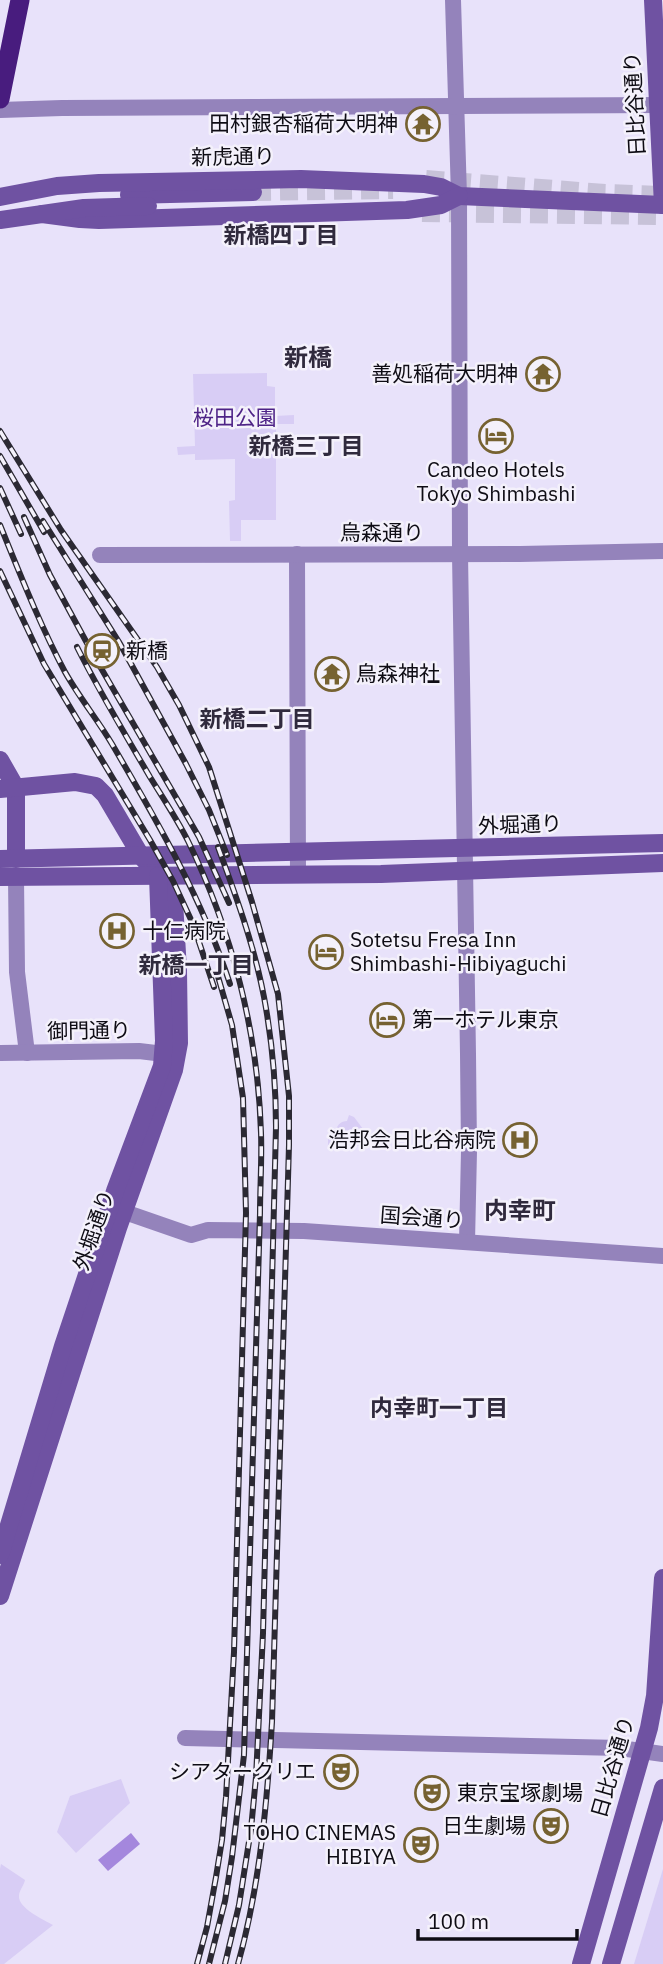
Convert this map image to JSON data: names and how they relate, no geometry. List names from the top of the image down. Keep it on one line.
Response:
{"streets":{"main road":["日比谷通り","新虎通り","外堀通り"],"street":["烏森通り","御門通り","国会通り"]},"crossings":[["日比谷通り","新虎通り"],["外堀通り","御門通り"],["外堀通り","国会通り"]],"districts":["新橋四丁目","新橋","新橋三丁目","新橋二丁目","新橋一丁目","内幸町","内幸町一丁目"],"parks":["桜田公園"],"places":{"temple":["田村銀杏稲荷大明神","善処稲荷大明神","烏森神社"],"hotel":["Candeo Hotels Tokyo Shimbashi","Sotetsu Fresa Inn Shimbashi-Hibiyaguchi","第一ホテル東京"],"station":["新橋"],"hospital":["十仁病院","浩邦会日比谷病院"],"theatre":["シアタークリエ","東京宝塚劇場","日生劇場","TOHO CINEMAS HIBIYA"]},"scale_bar":"100 m"}
